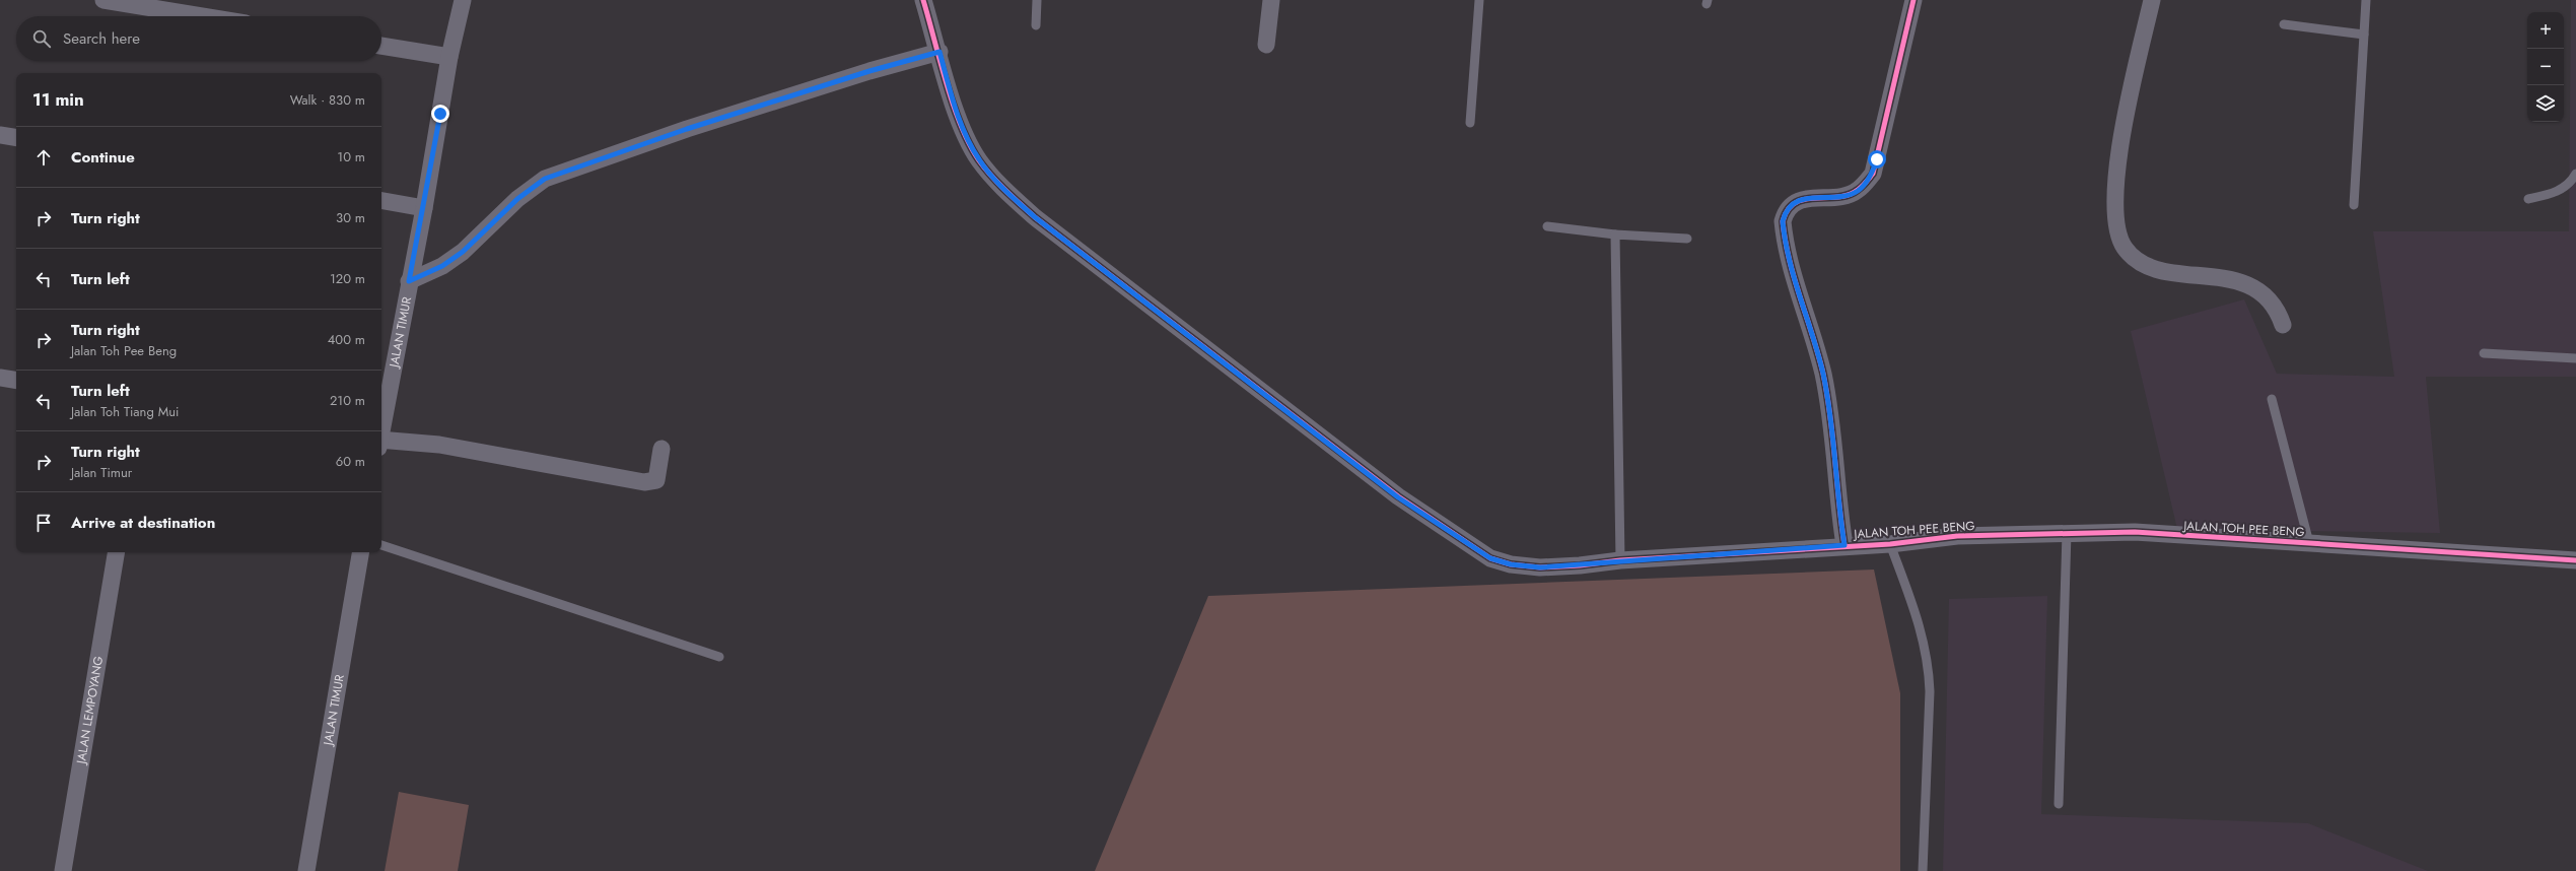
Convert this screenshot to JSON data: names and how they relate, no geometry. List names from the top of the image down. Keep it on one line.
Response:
{"streets":{"street":["JALAN TIMUR","JALAN TOH PEE BENG","JALAN LEMPOYANG"]},"page":{"map_buttons":["+","−"],"search":"Search here","heading":["11 min","Walk · 830 m"],"list":[["Continue","10 m"],["Turn right","30 m"],["Turn left","120 m"],["Turn right","Jalan Toh Pee Beng","400 m"],["Turn left","Jalan Toh Tiang Mui","210 m"],["Turn right","Jalan Timur","60 m"],"Arrive at destination"]}}
